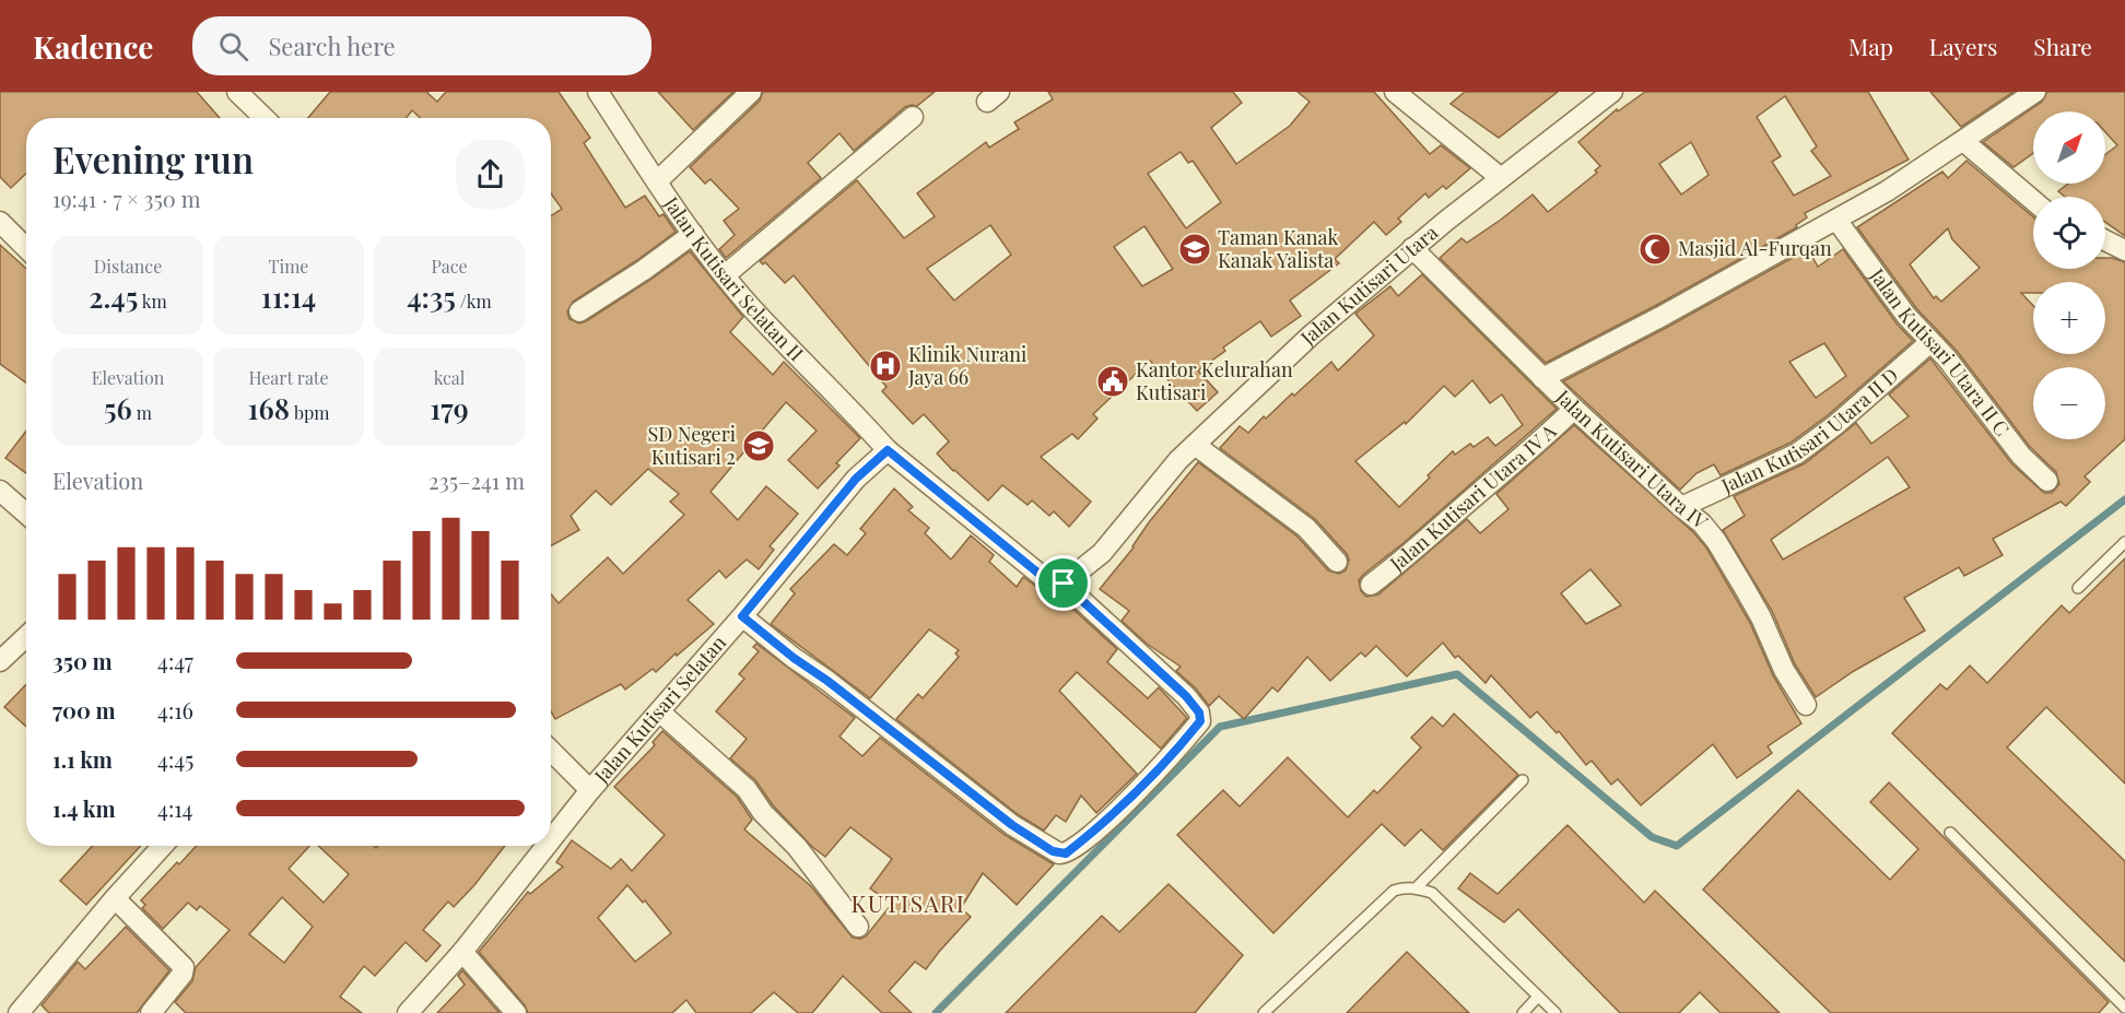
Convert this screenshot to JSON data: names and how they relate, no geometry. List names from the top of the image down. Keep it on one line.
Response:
{"streets":{"street":["Jalan Kutisari Selatan II","Jalan Kutisari Utara","Jalan Kutisari Utara II C","Jalan Kutisari Utara II D","Jalan Kutisari Utara IV","Jalan Kutisari Utara IV A","Jalan Kutisari Selatan"]},"crossings":[["Jalan Kutisari Selatan II","Jalan Kutisari Selatan"],["Jalan Kutisari Utara","Jalan Kutisari Utara IV"],["Jalan Kutisari Utara II C","Jalan Kutisari Utara II D"],["Jalan Kutisari Utara II D","Jalan Kutisari Utara IV"],["Jalan Kutisari Utara IV","Jalan Kutisari Utara IV A"]],"districts":["KUTISARI"],"places":{"school or university":["Taman Kanak Kanak Yalista","SD Negeri Kutisari 2"],"mosque":["Masjid Al-Furqan"],"hospital":["Klinik Nurani Jaya 66"],"public building":["Kantor Kelurahan Kutisari"]},"north":"top right","page":{"header":"Kadence","search":"Search here","nav":["Map","Layers","Share"],"map_buttons":["+","−"],"heading":["Evening run","19:41 · 7 × 350 m"],"stats":[["Distance","2.45 km"],["Time","11:14"],["Pace","4:35 /km"],["Elevation","56 m"],["Heart rate","168 bpm"],["kcal","179"]],"chart":["Elevation","235–241 m"],"list":[{"name":"350 m","note":"4:47"},{"name":"700 m","note":"4:16"},{"name":"1.1 km","note":"4:45"},{"name":"1.4 km","note":"4:14"}]}}
